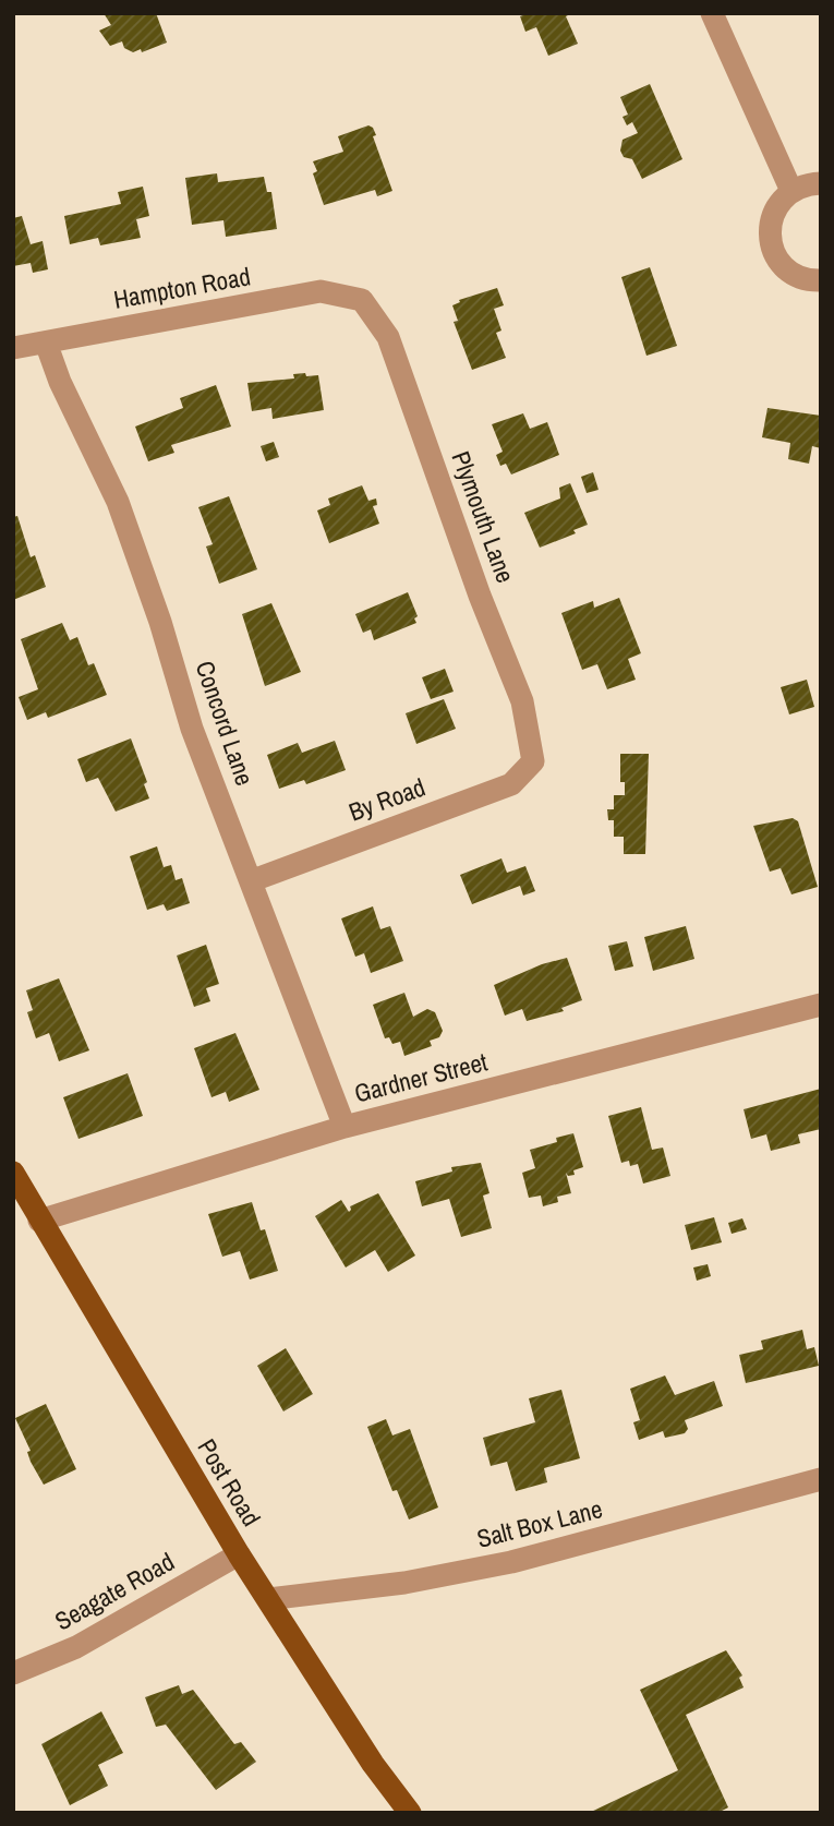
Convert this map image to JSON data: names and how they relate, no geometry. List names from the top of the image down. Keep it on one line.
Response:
{"streets":{"main road":["Post Road"],"street":["Hampton Road","Plymouth Lane","Concord Lane","By Road","Gardner Street","Salt Box Lane","Seagate Road"]},"crossings":[["Hampton Road","Plymouth Lane"],["Hampton Road","Concord Lane"],["Plymouth Lane","By Road"],["Concord Lane","By Road"],["Concord Lane","Gardner Street"],["Gardner Street","Post Road"],["Post Road","Salt Box Lane"],["Post Road","Seagate Road"]]}
